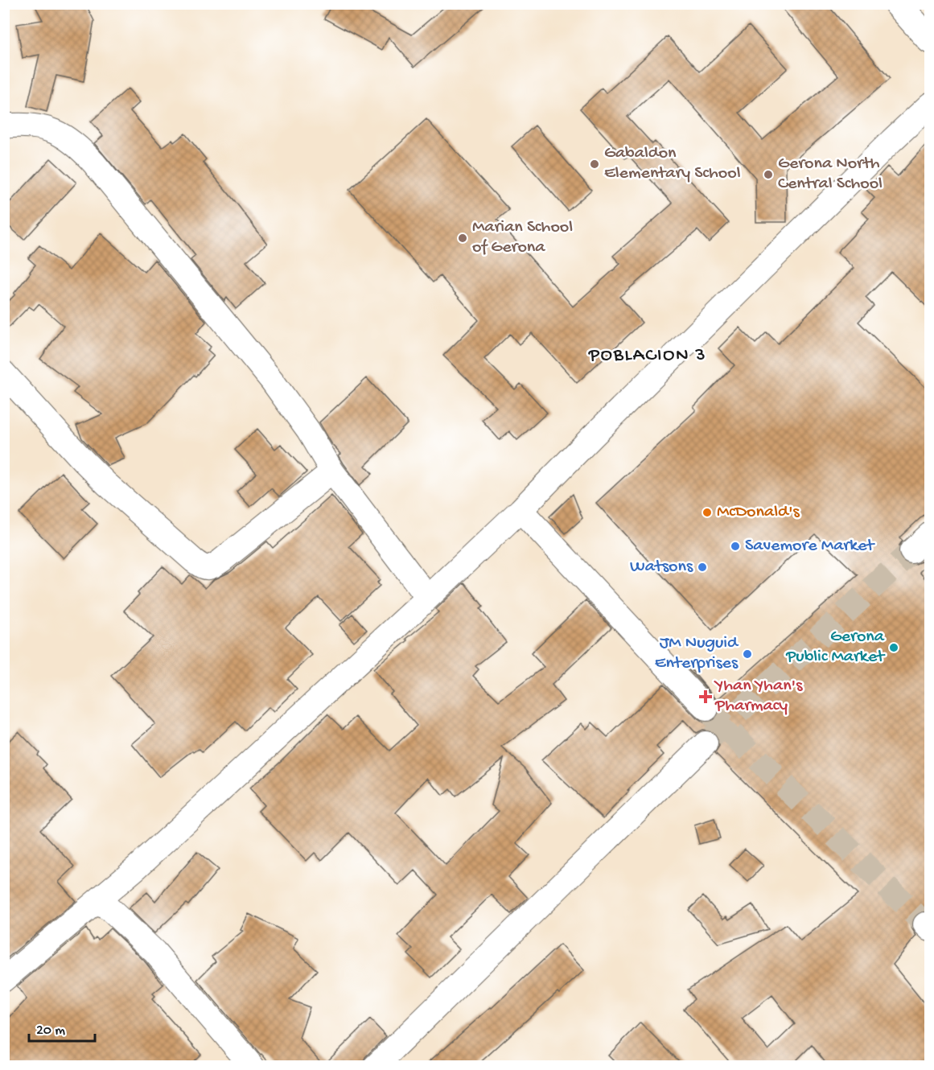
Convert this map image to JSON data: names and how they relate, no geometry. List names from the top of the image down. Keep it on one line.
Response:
{"districts":["POBLACION 3"],"places":{"other":["Gabaldon Elementary School","Gerona North Central School","Marian School of Gerona","McDonald's","Savemore Market","Watsons","Gerona Public Market","JM Nuguid Enterprises"],"health":["Yhan Yhan's Pharmacy"]},"scale_bar":"20 m"}
